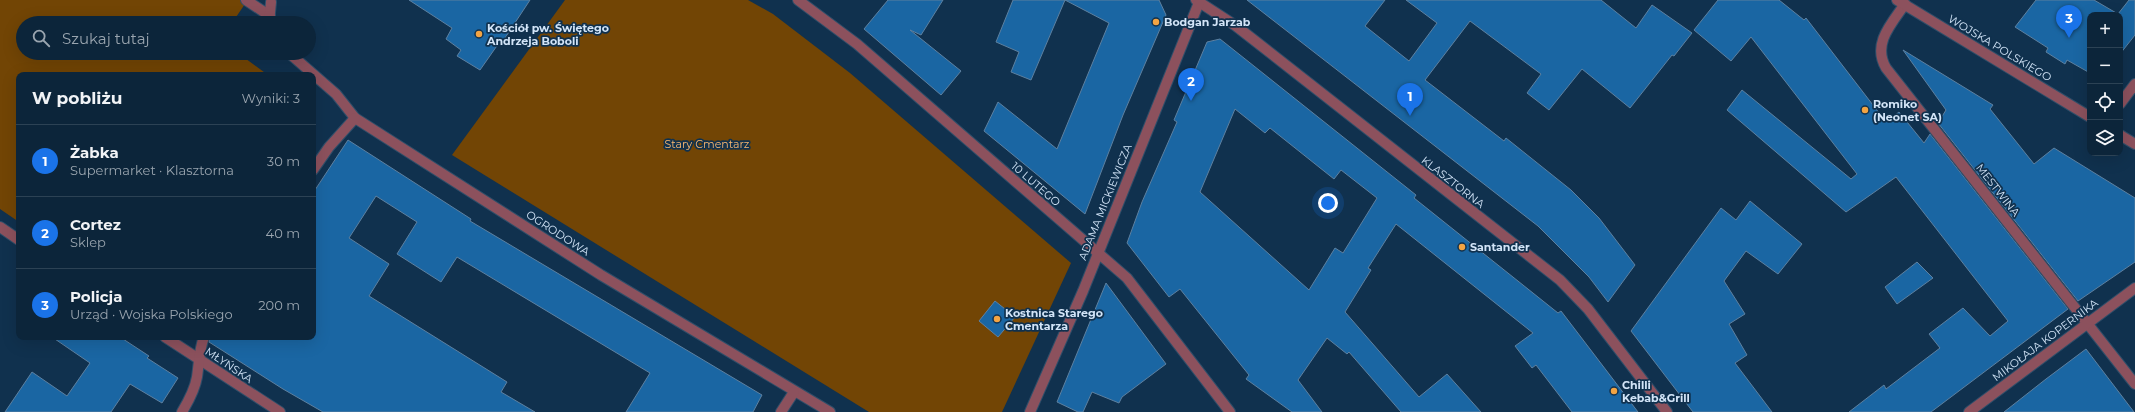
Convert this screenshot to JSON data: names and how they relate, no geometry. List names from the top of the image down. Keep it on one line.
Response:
{"streets":{"street":["WOJSKA POLSKIEGO","KLASZTORNA","10 LUTEGO","MESTWINA","ADAMA MICKIEWICZA","OGRODOWA","MIKOŁAJA KOPERNIKA","MŁYŃSKA"]},"crossings":[["WOJSKA POLSKIEGO","MESTWINA"],["KLASZTORNA","ADAMA MICKIEWICZA"],["10 LUTEGO","ADAMA MICKIEWICZA"],["MESTWINA","MIKOŁAJA KOPERNIKA"]],"parks":["Stary Cmentarz"],"places":["Bodgan Jarzab","Kościół pw. Świętego Andrzeja Boboli","Romiko (Neonet SA)","Santander","Kostnica Starego Cmentarza","Chilli Kebab&Grill"],"page":{"pins":["3","2","1"],"map_buttons":["+","−"],"search":"Szukaj tutaj","heading":["W pobliżu","Wyniki: 3"],"list":[{"mark":"1","name":"Żabka","note":"Supermarket · Klasztorna","value":"30 m"},{"mark":"2","name":"Cortez","note":"Sklep","value":"40 m"},{"mark":"3","name":"Policja","note":"Urząd · Wojska Polskiego","value":"200 m"}]}}
